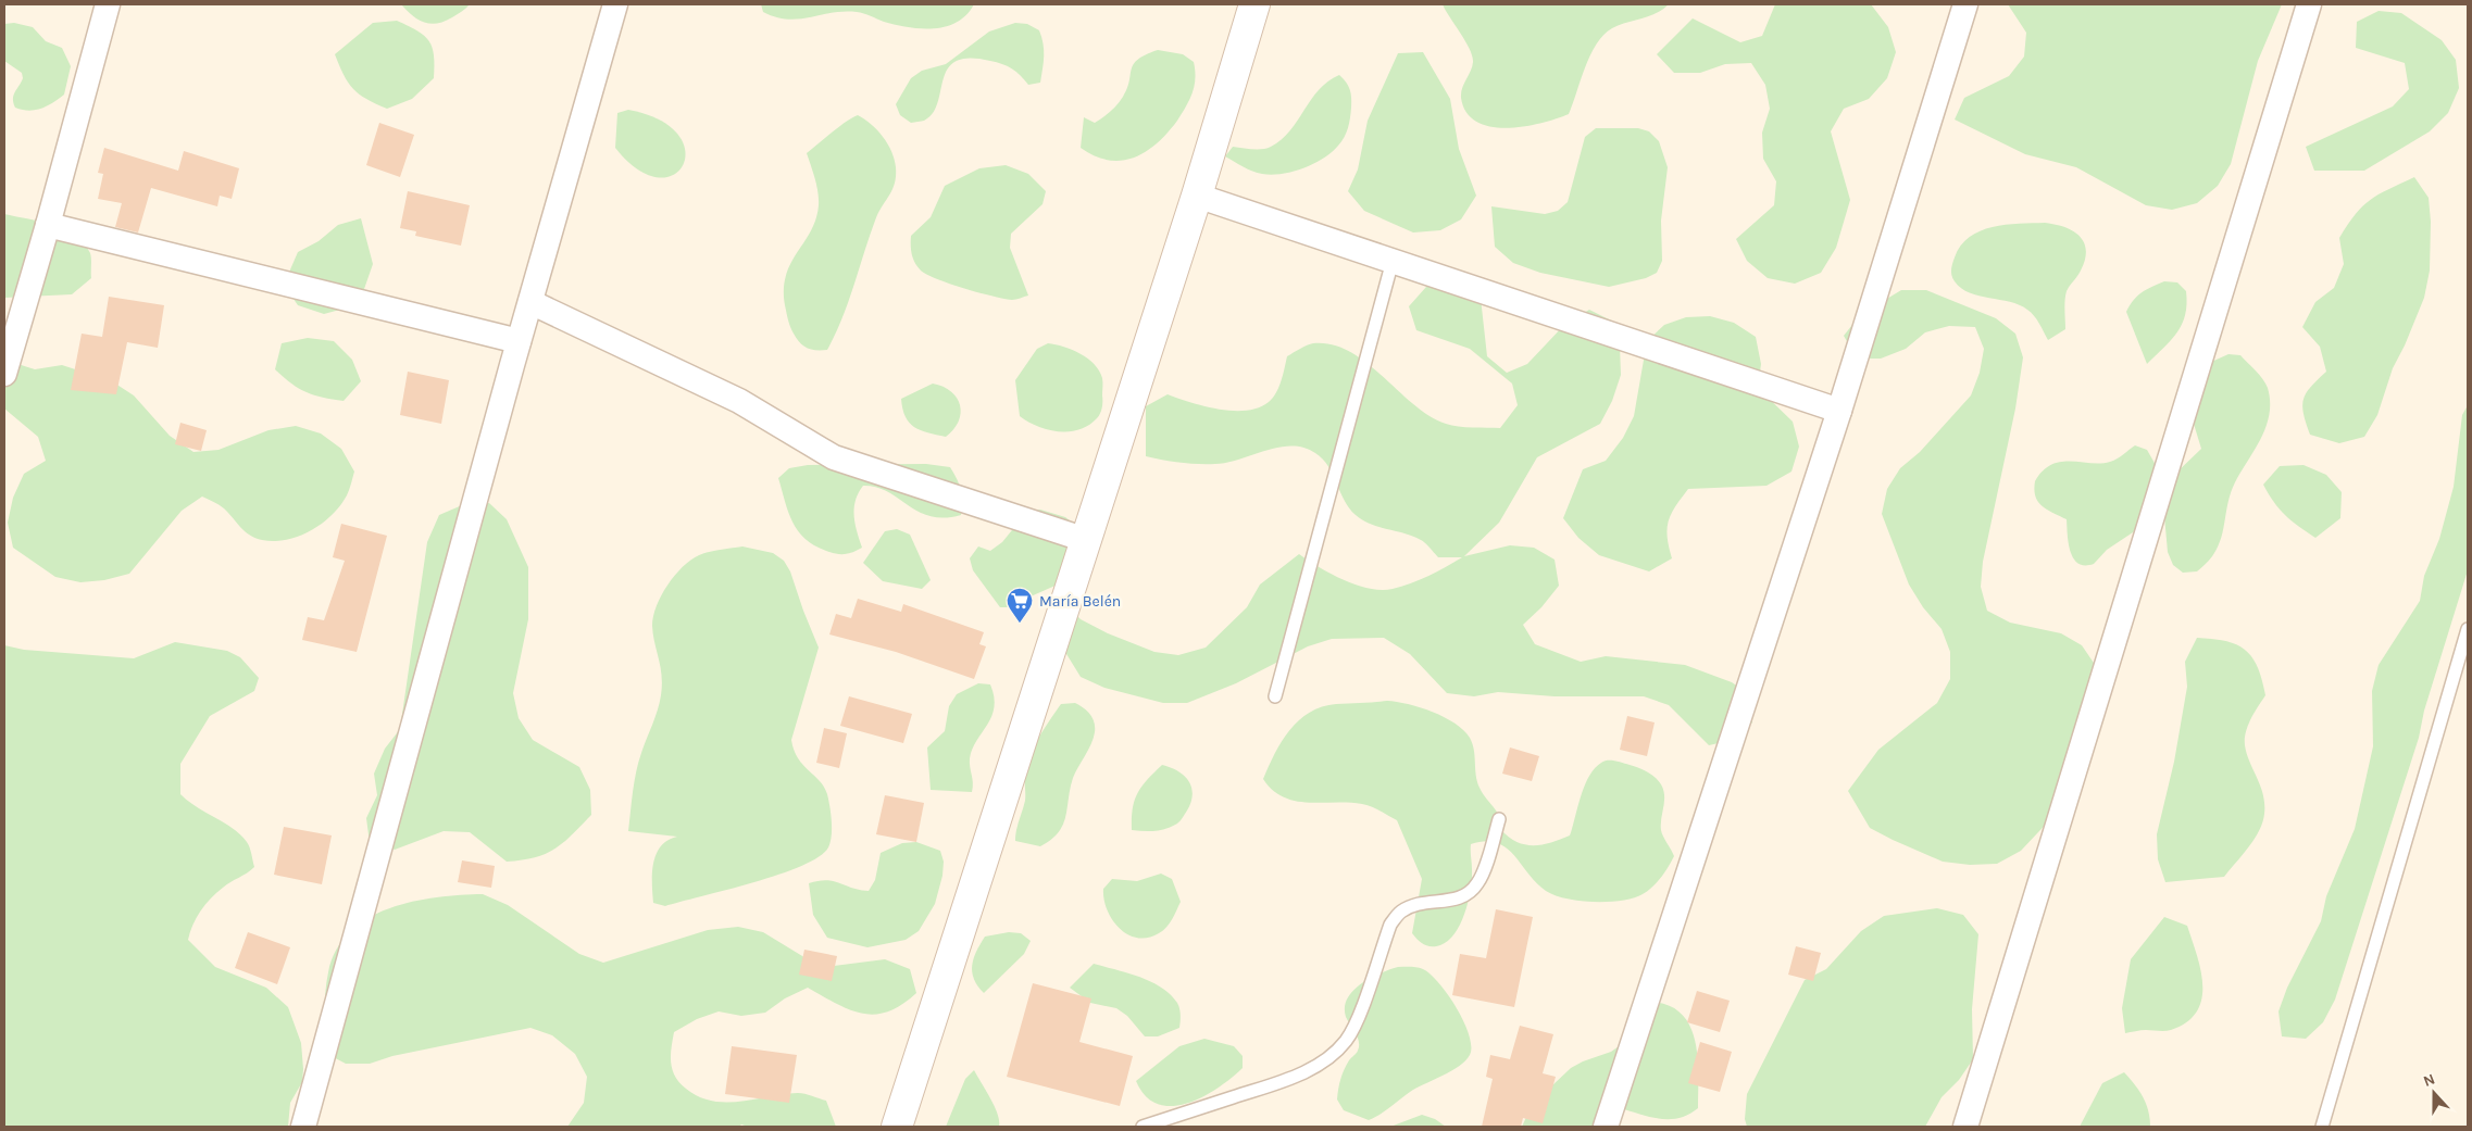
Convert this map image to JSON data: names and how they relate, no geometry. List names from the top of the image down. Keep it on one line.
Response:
{"places":{"supermarket":["María Belén"]},"north":"top"}
